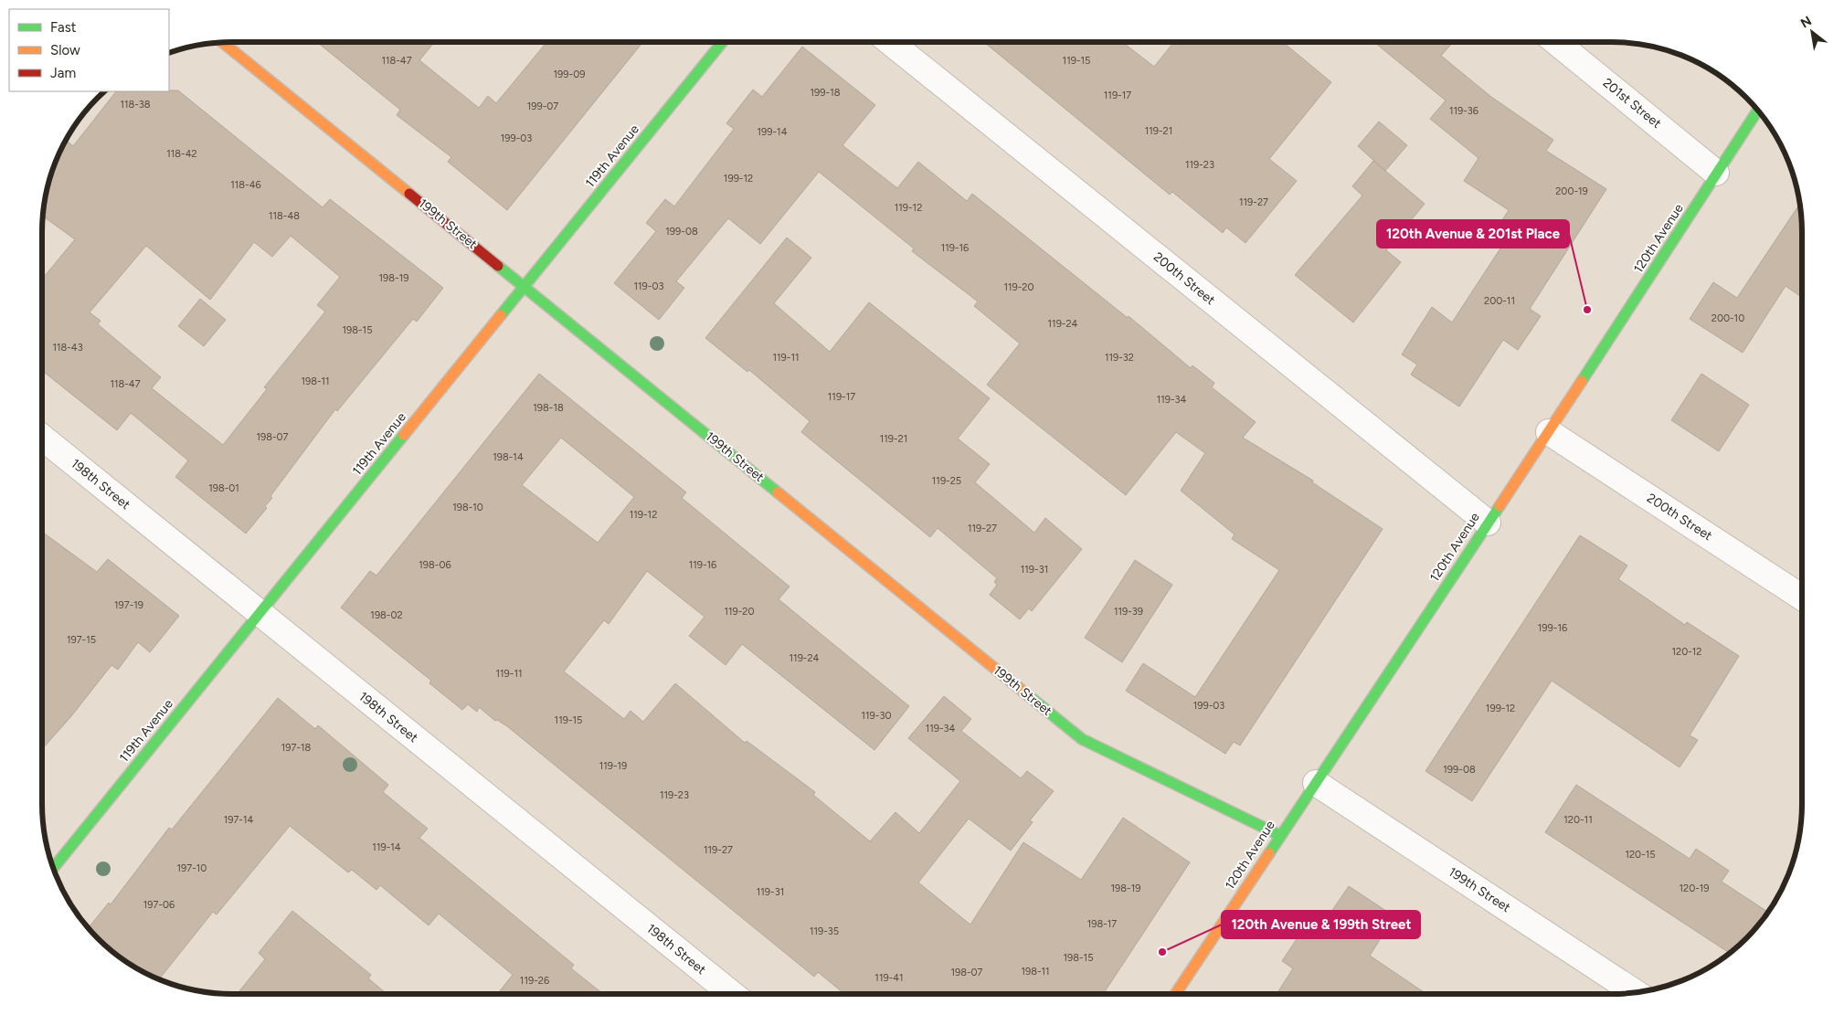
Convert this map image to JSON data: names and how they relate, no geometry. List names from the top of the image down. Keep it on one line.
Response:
{"streets":{"street":["201st Street","119th Avenue","199th Street","120th Avenue","200th Street","198th Street"]},"crossings":[["201st Street","120th Avenue"],["119th Avenue","199th Street"],["119th Avenue","198th Street"],["199th Street","120th Avenue"],["120th Avenue","200th Street"]],"places":["120th Avenue & 201st Place","120th Avenue & 199th Street"],"house_numbers":["118-47","119-15","199-09","199-18","119-17","118-38","199-07","119-36","119-21","199-14","199-03","118-42","119-23","199-12","118-46","200-19","119-27","119-12","118-48","199-08","119-16","198-19","119-03","119-20","200-11","200-10","119-24","198-15","118-43","119-11","119-32","198-11","118-47","119-17","119-34","198-18","198-07","119-21","198-14","119-25","198-01","198-10","119-12","119-27","198-06","119-16","119-31","197-19","119-20","119-39","198-02","199-16","197-15","120-12","119-24","119-11","199-03","199-12","119-30","119-15","119-34","197-18","119-19","199-08","119-23","197-14","120-11","119-14","119-27","120-15","197-10","198-19","120-19","119-31","197-06","198-17","119-35","198-15","198-11","198-07","119-41","119-26"],"legend":["Fast","Slow","Jam"],"north":"top left"}
